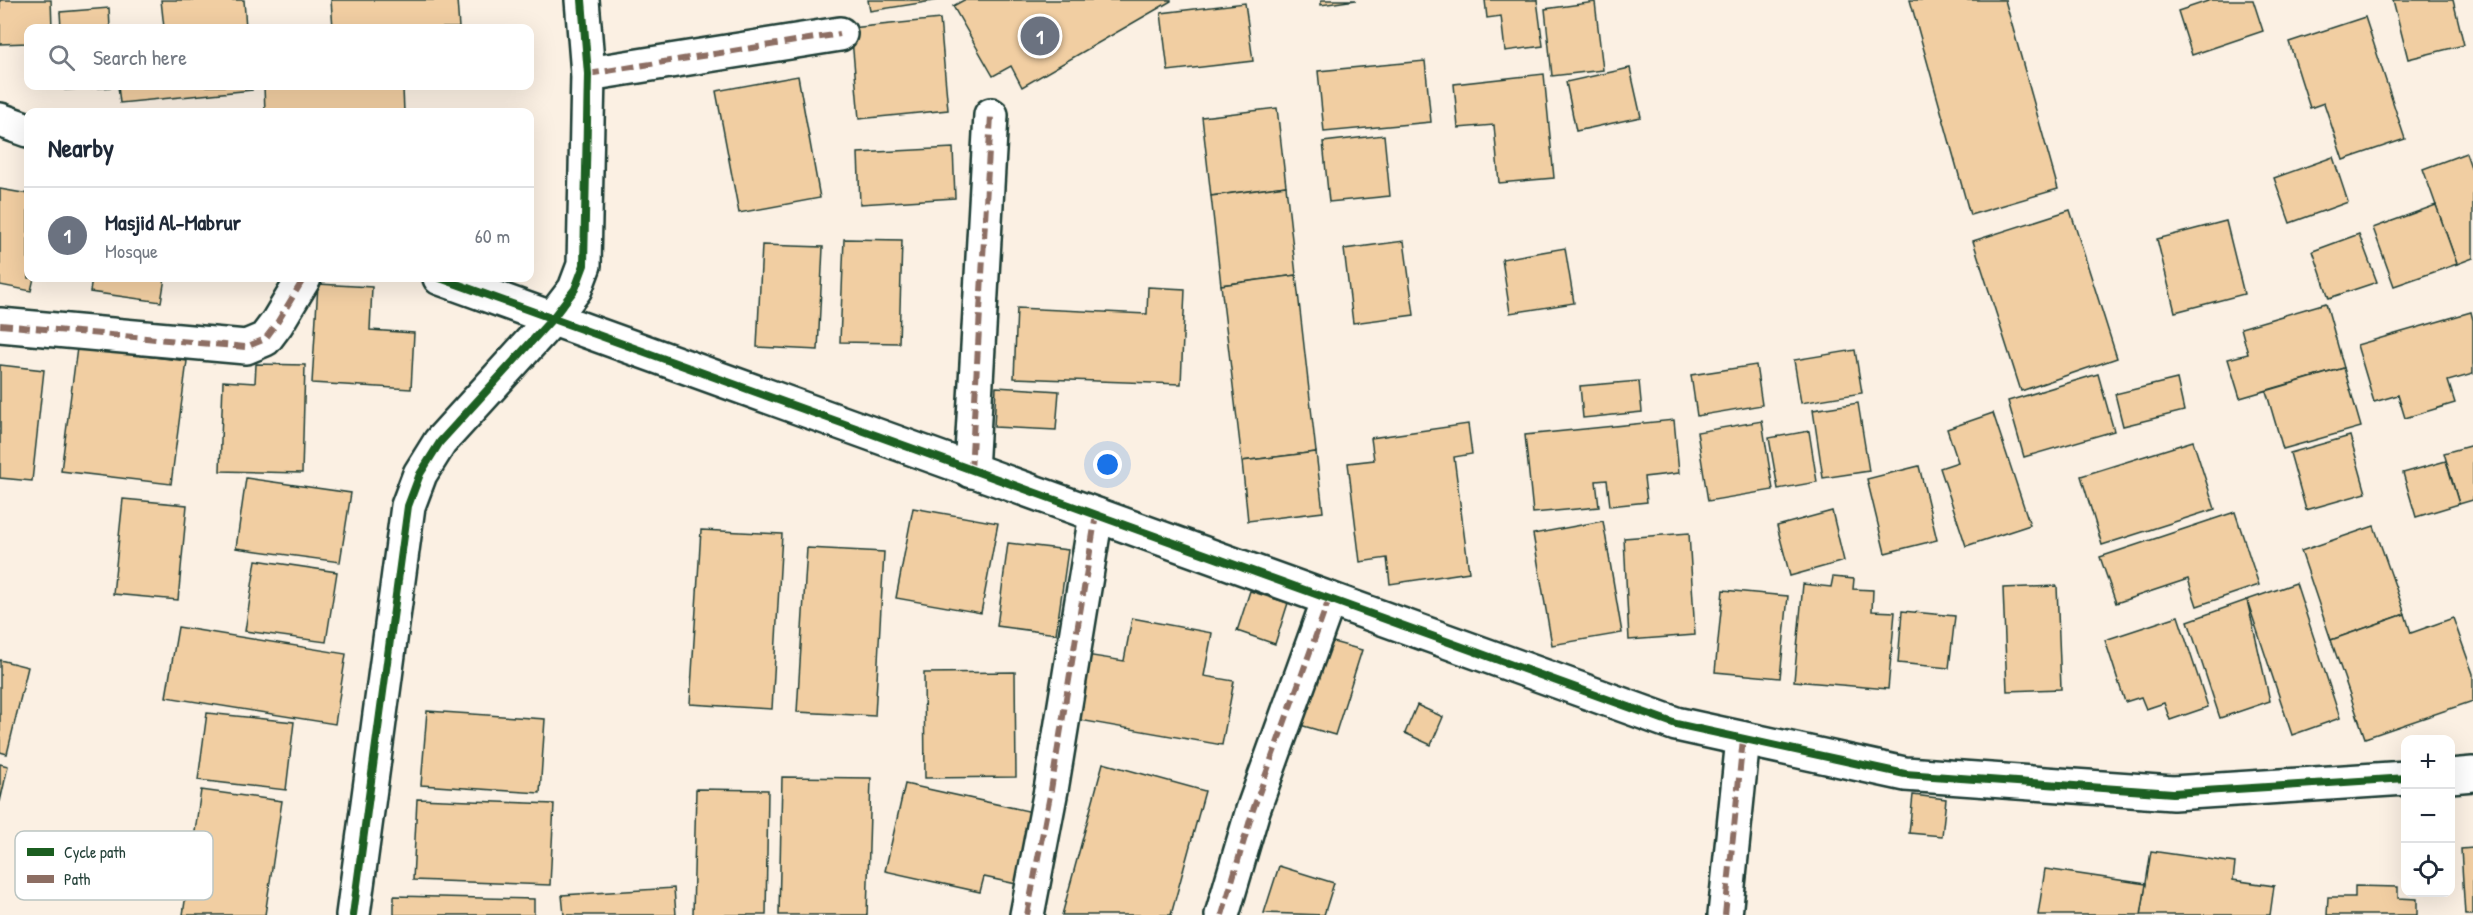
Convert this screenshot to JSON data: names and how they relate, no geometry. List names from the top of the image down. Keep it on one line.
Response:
{"legend":["Cycle path","Path"],"page":{"pins":"1","search":"Search here","heading":"Nearby","list":[{"mark":"1","name":"Masjid Al-Mabrur","note":"Mosque","value":"60 m"}],"map_buttons":["+","−"]}}
